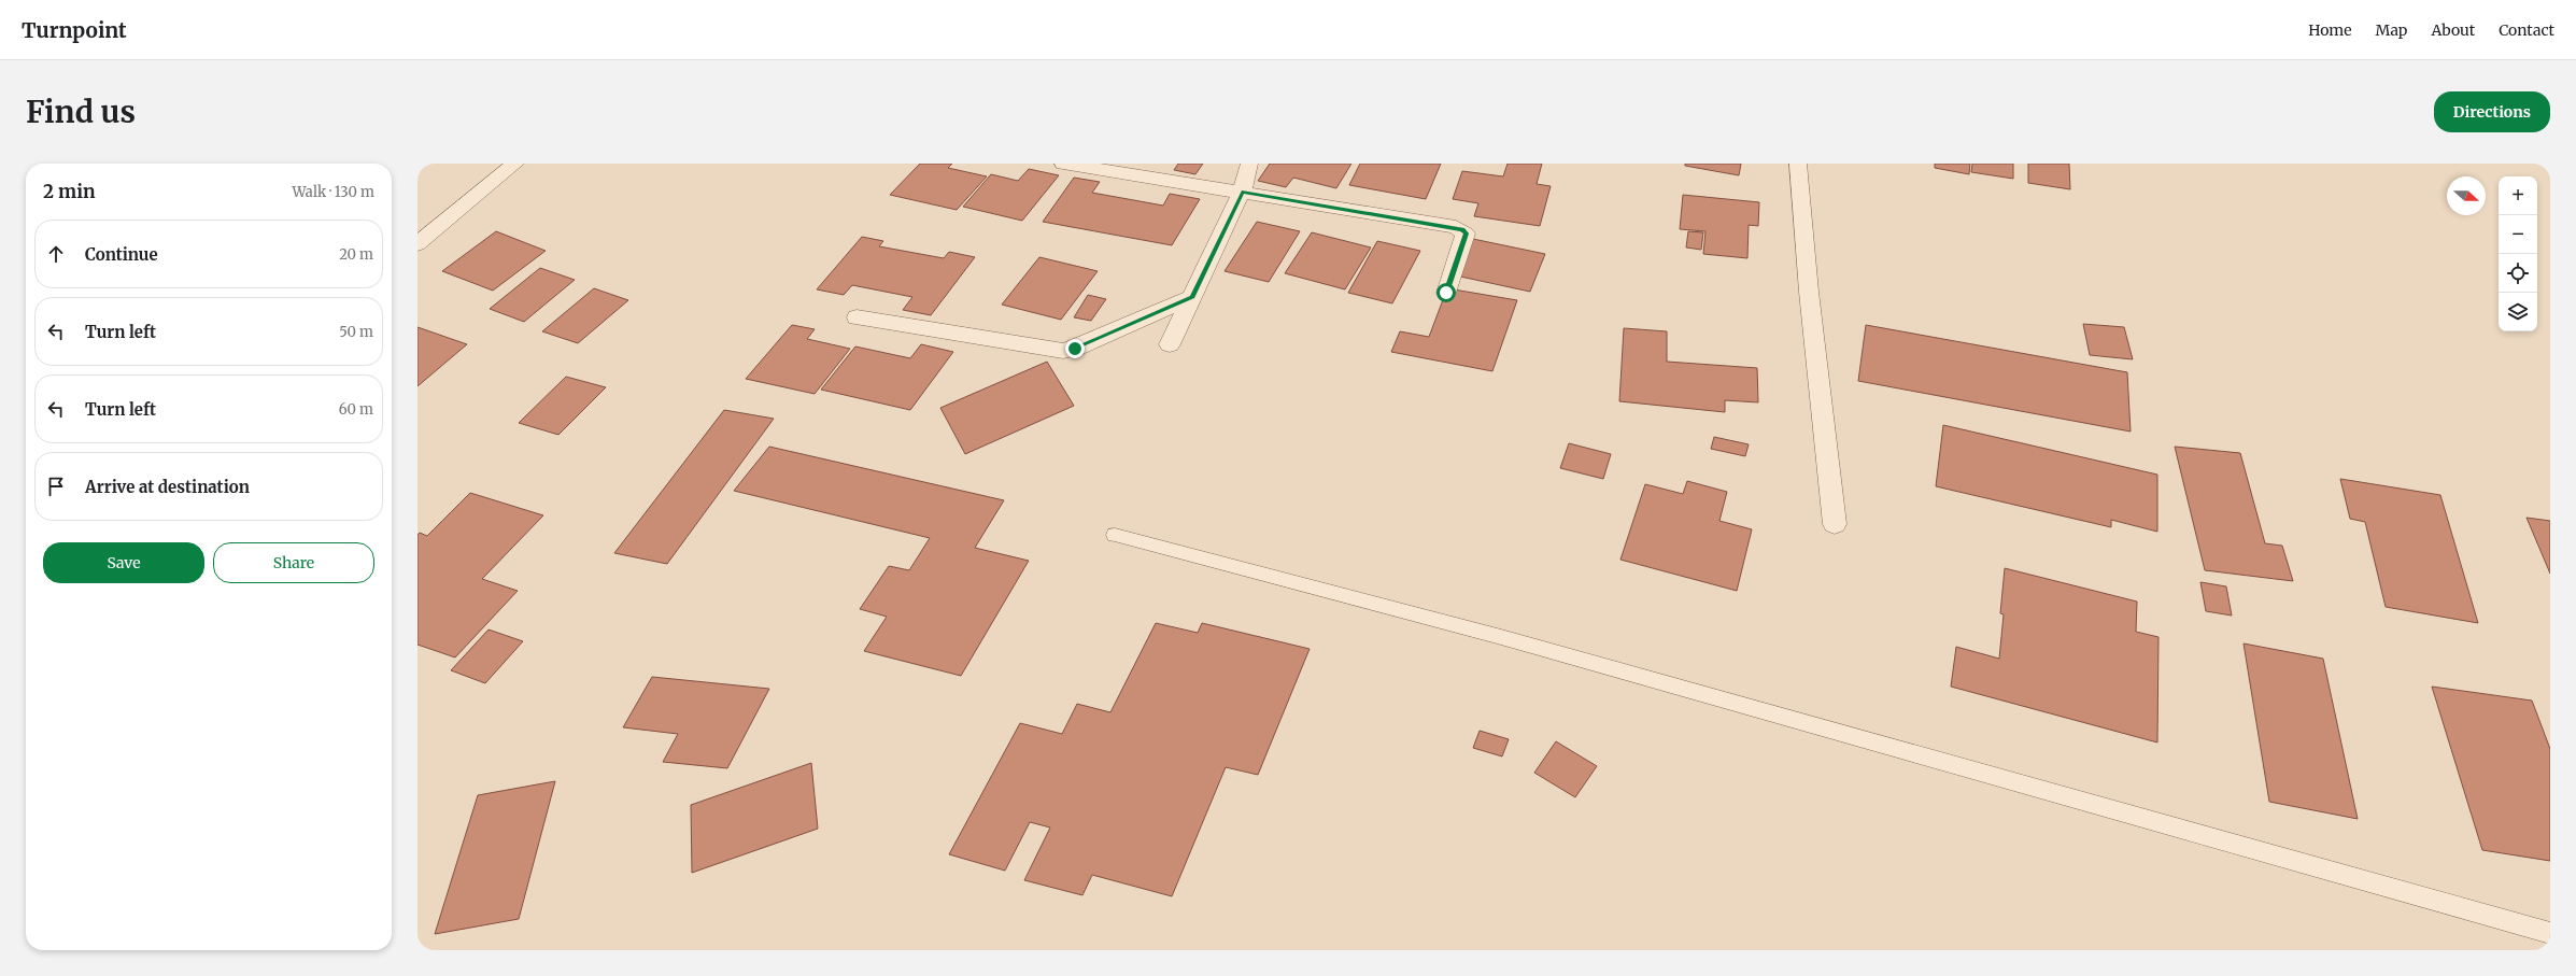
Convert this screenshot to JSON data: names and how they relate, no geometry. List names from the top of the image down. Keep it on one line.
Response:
{"north":"right","page":{"header":"Turnpoint","nav":["Home","Map","About","Contact"],"buttons":["Directions",["Save","Share"]],"title":"Find us","heading":["2 min","Walk · 130 m"],"map_buttons":["+","−"],"list":[["Continue","20 m"],["Turn left","50 m"],["Turn left","60 m"],"Arrive at destination"]}}
